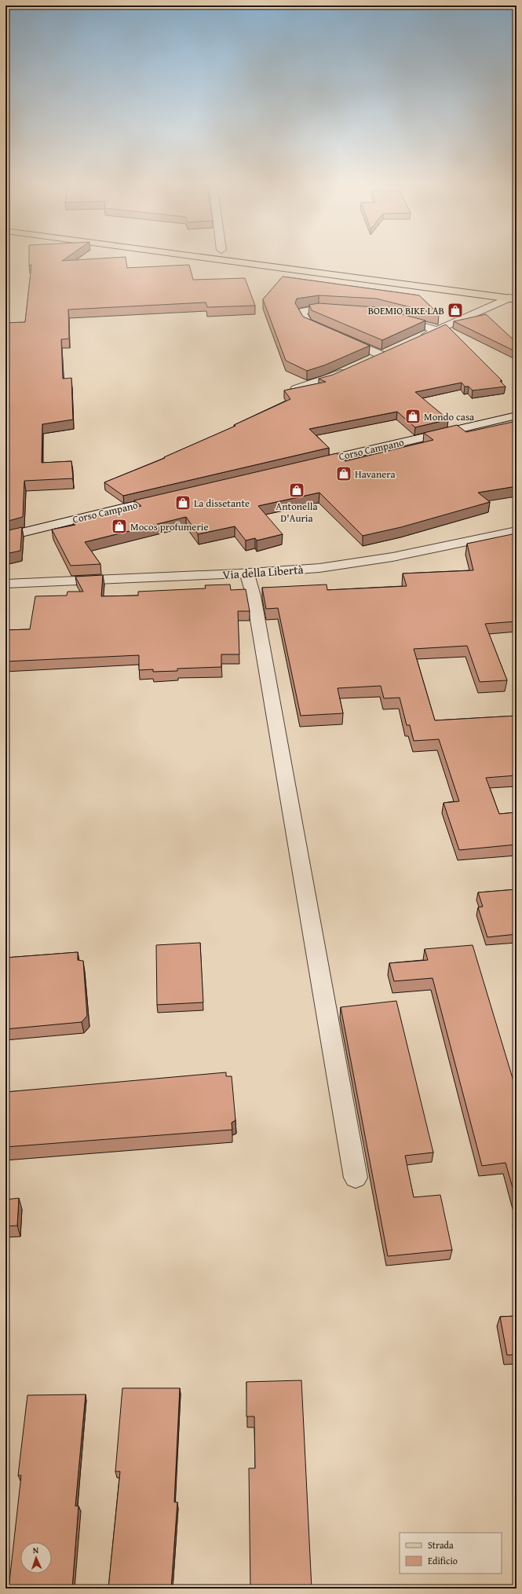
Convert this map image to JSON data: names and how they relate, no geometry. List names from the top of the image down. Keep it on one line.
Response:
{"streets":{"street":["Corso Campano","Via della Libertà"]},"places":{"shop":["BOEMIO BIKE LAB","Mondo casa","Havanera","Antonella D'Auria","La dissetante","Mocos profumerie"]},"legend":["Strada","Edificio"],"north":"top"}
